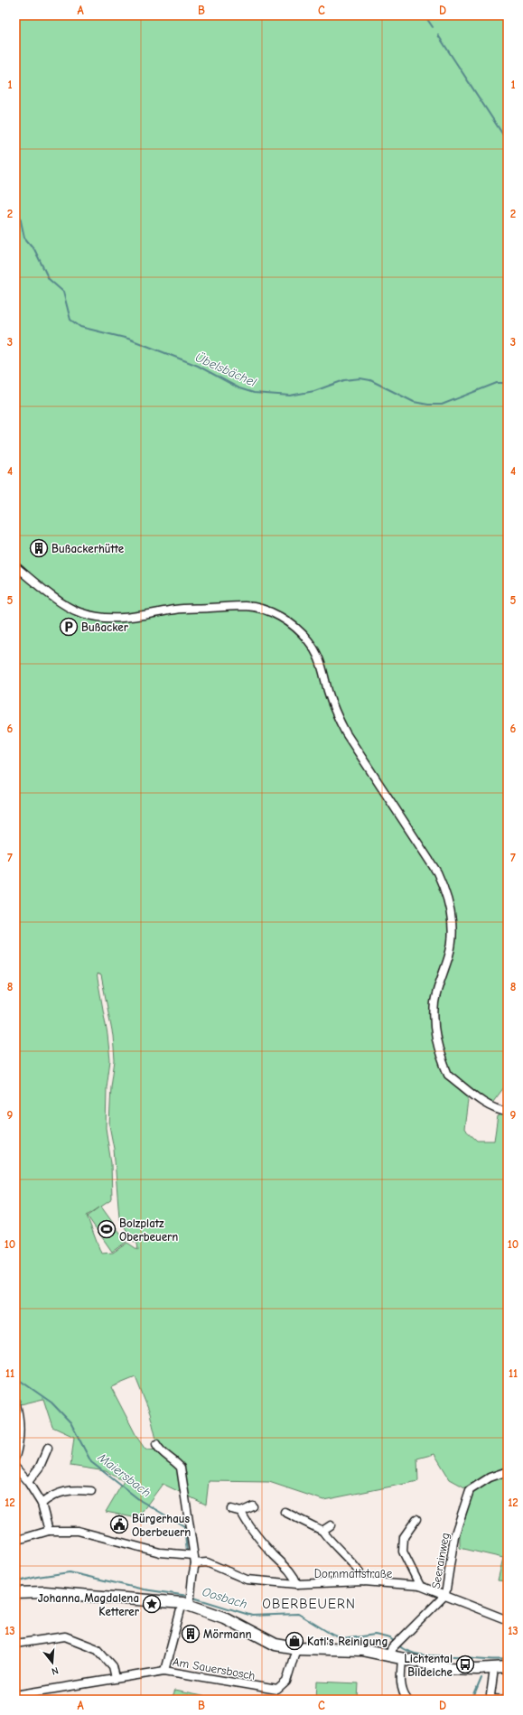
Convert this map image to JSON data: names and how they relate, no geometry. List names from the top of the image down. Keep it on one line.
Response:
{"streets":{"street":["Seerainweg","Dornmattstraße","Am Sauersbosch"]},"crossings":[["Seerainweg","Dornmattstraße"]],"districts":["OBERBEUERN"],"water":["Übelsbächel","Maiersbach","Oosbach"],"places":{"building":["Bußackerhütte","Mörmann"],"parking":["Bußacker"],"sports":["Bolzplatz Oberbeuern"],"public building":["Bürgerhaus Oberbeuern"],"place":["Johanna Magdalena Ketterer"],"shop":["Kati's Reinigung"],"bus stop":["Lichtental Bildeiche"]},"north":"bottom","grid":{"columns":["A","B","C","D"],"rows":["1","2","3","4","5","6","7","8","9","10","11","12","13"]}}
